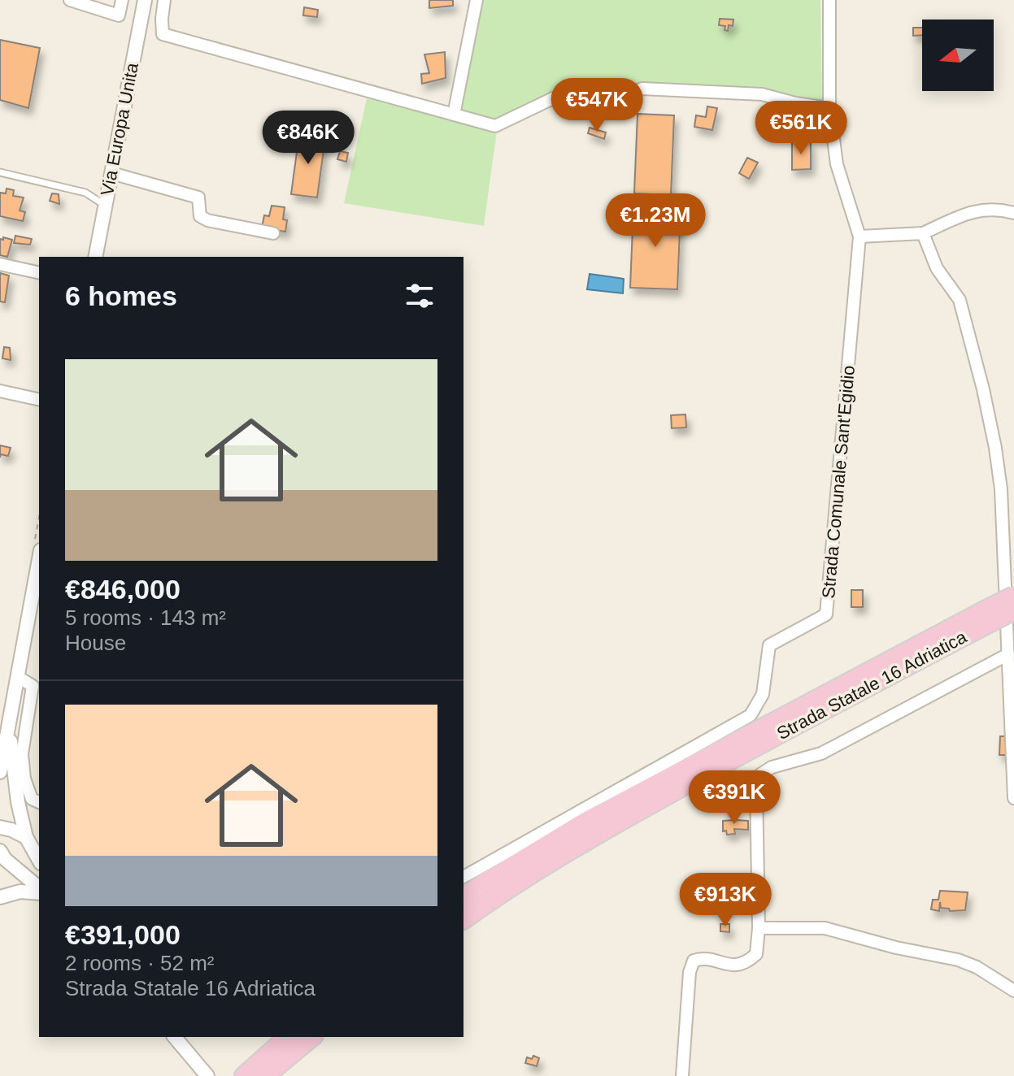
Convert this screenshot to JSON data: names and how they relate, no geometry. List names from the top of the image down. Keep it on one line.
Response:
{"streets":{"highway":["Strada Statale 16 Adriatica"],"street":["Via Europa Unita","Strada Comunale Sant'Egidio"]},"north":"left","page":{"price":["€547K","€561K","€846K","€1.23M","€391K","€913K"],"heading":"6 homes","list":[{"name":"€846,000","note":"5 rooms · 143 m² · House"},{"name":"€391,000","note":"2 rooms · 52 m² · Strada Statale 16 Adriatica"}]}}
